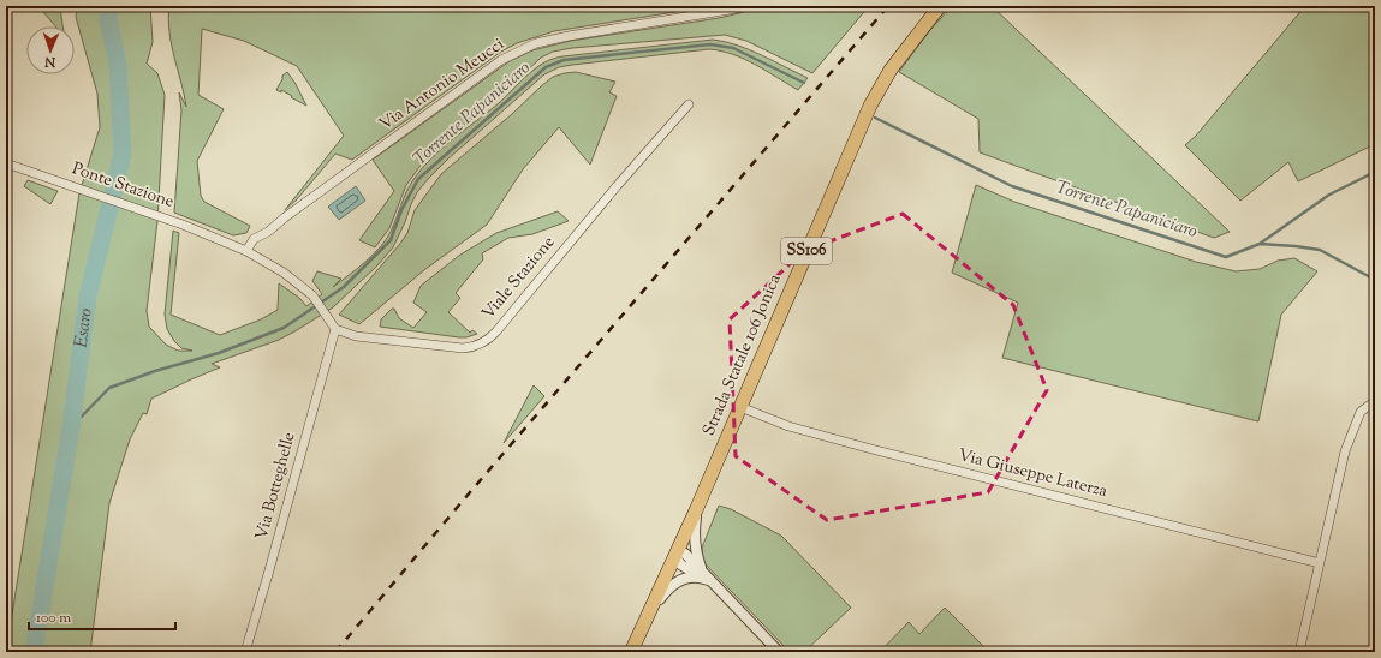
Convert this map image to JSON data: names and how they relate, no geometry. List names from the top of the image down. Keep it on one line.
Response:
{"streets":{"main road":["SS106","Strada Statale 106 Jonica"],"street":["Via Antonio Meucci","Ponte Stazione","Viale Stazione","Via Giuseppe Laterza","Via Botteghelle"]},"crossings":[["Via Antonio Meucci","Ponte Stazione"],["Viale Stazione","Via Botteghelle"],["Strada Statale 106 Jonica","Via Giuseppe Laterza"]],"water":["Torrente Papaniciaro","Esaro"],"scale_bar":"100 m","north":"bottom"}
